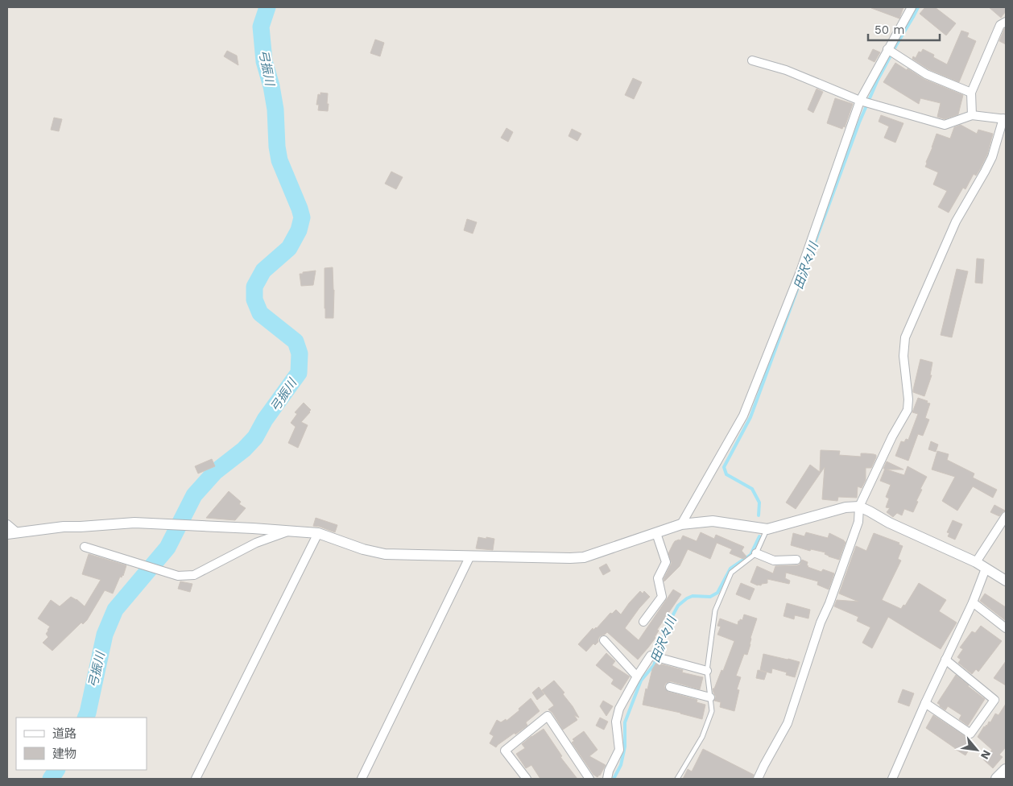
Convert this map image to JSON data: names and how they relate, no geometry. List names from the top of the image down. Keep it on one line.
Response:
{"water":["弓振川","田沢々川"],"legend":["道路","建物"],"scale_bar":"50 m","north":"bottom right"}
